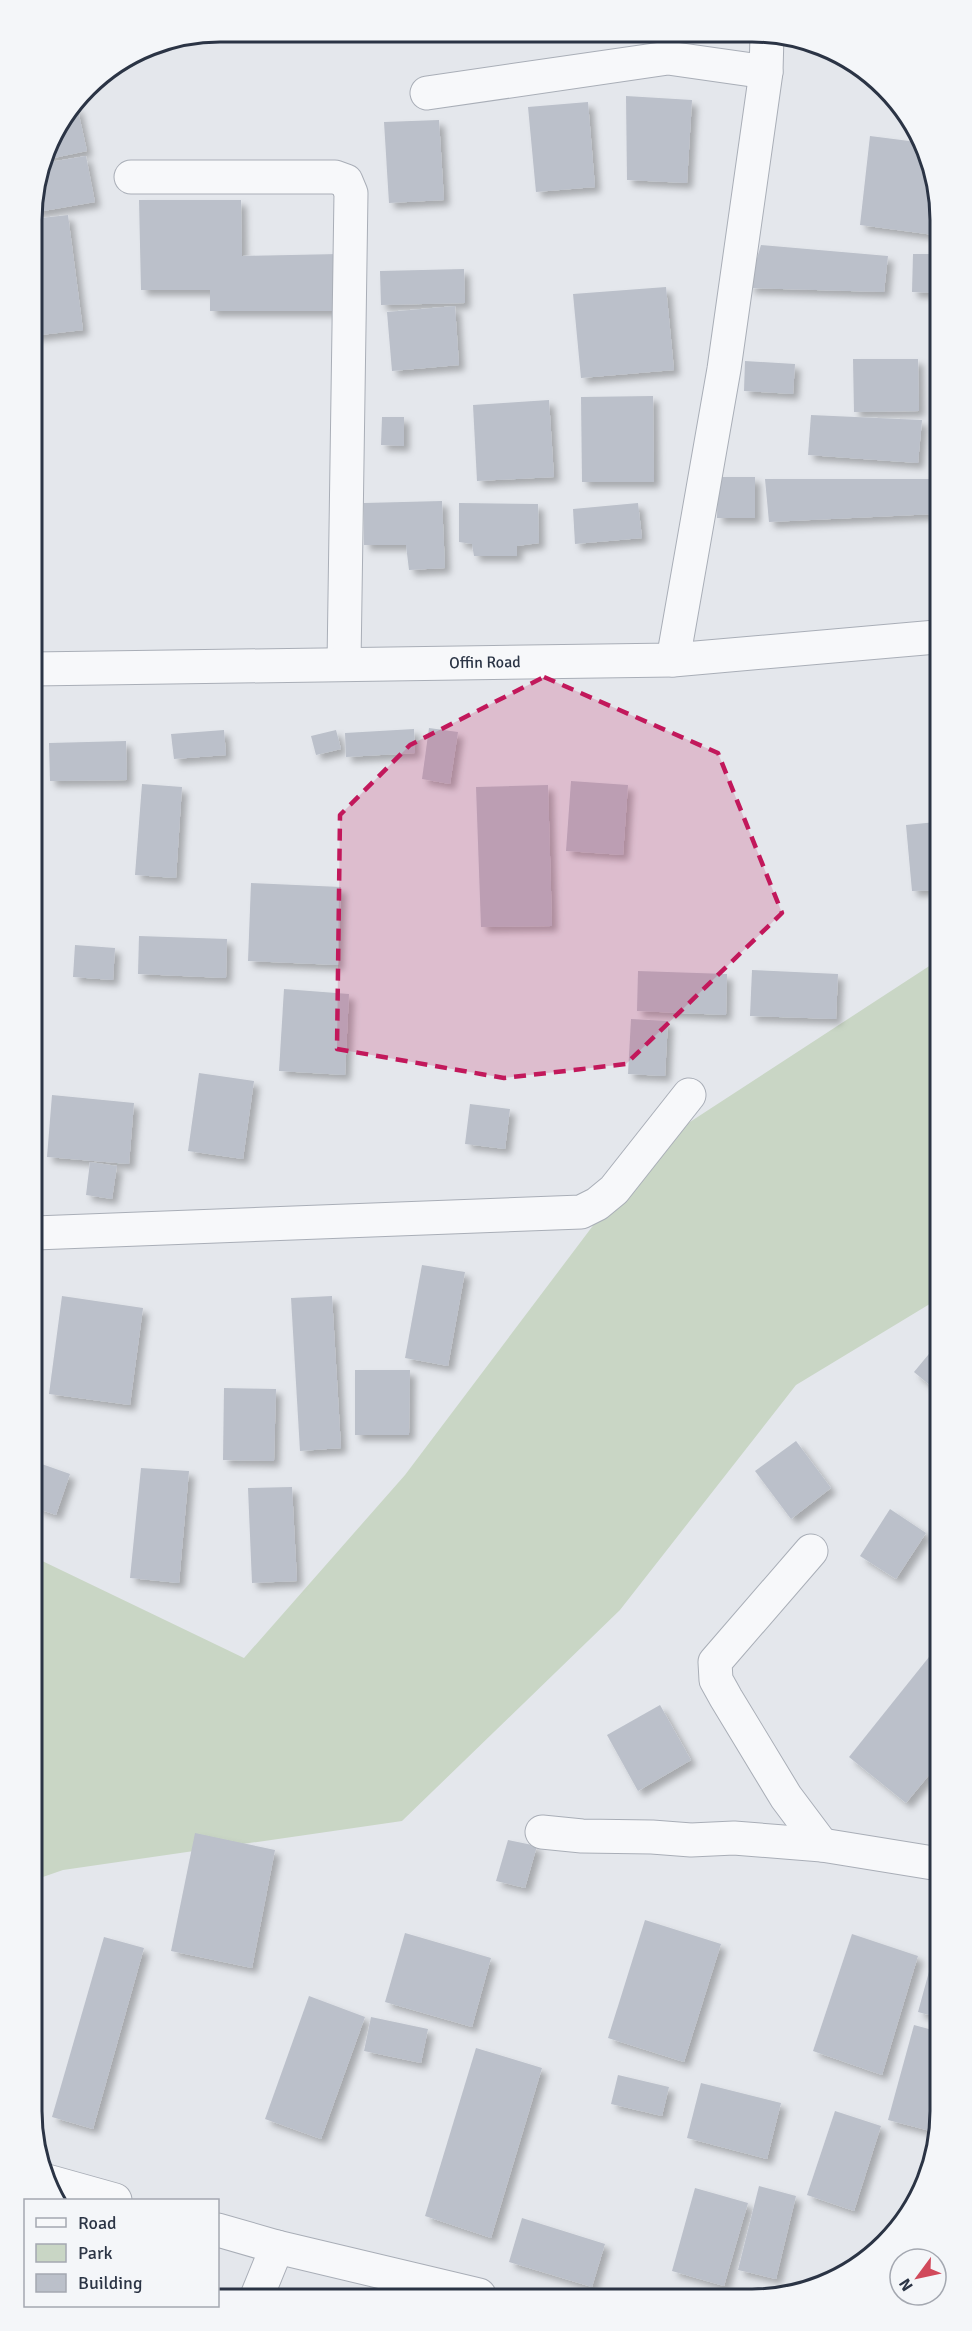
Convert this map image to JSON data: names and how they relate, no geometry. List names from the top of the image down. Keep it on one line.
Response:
{"streets":{"street":["Offin Road"]},"legend":["Road","Park","Building"],"north":"bottom left"}
